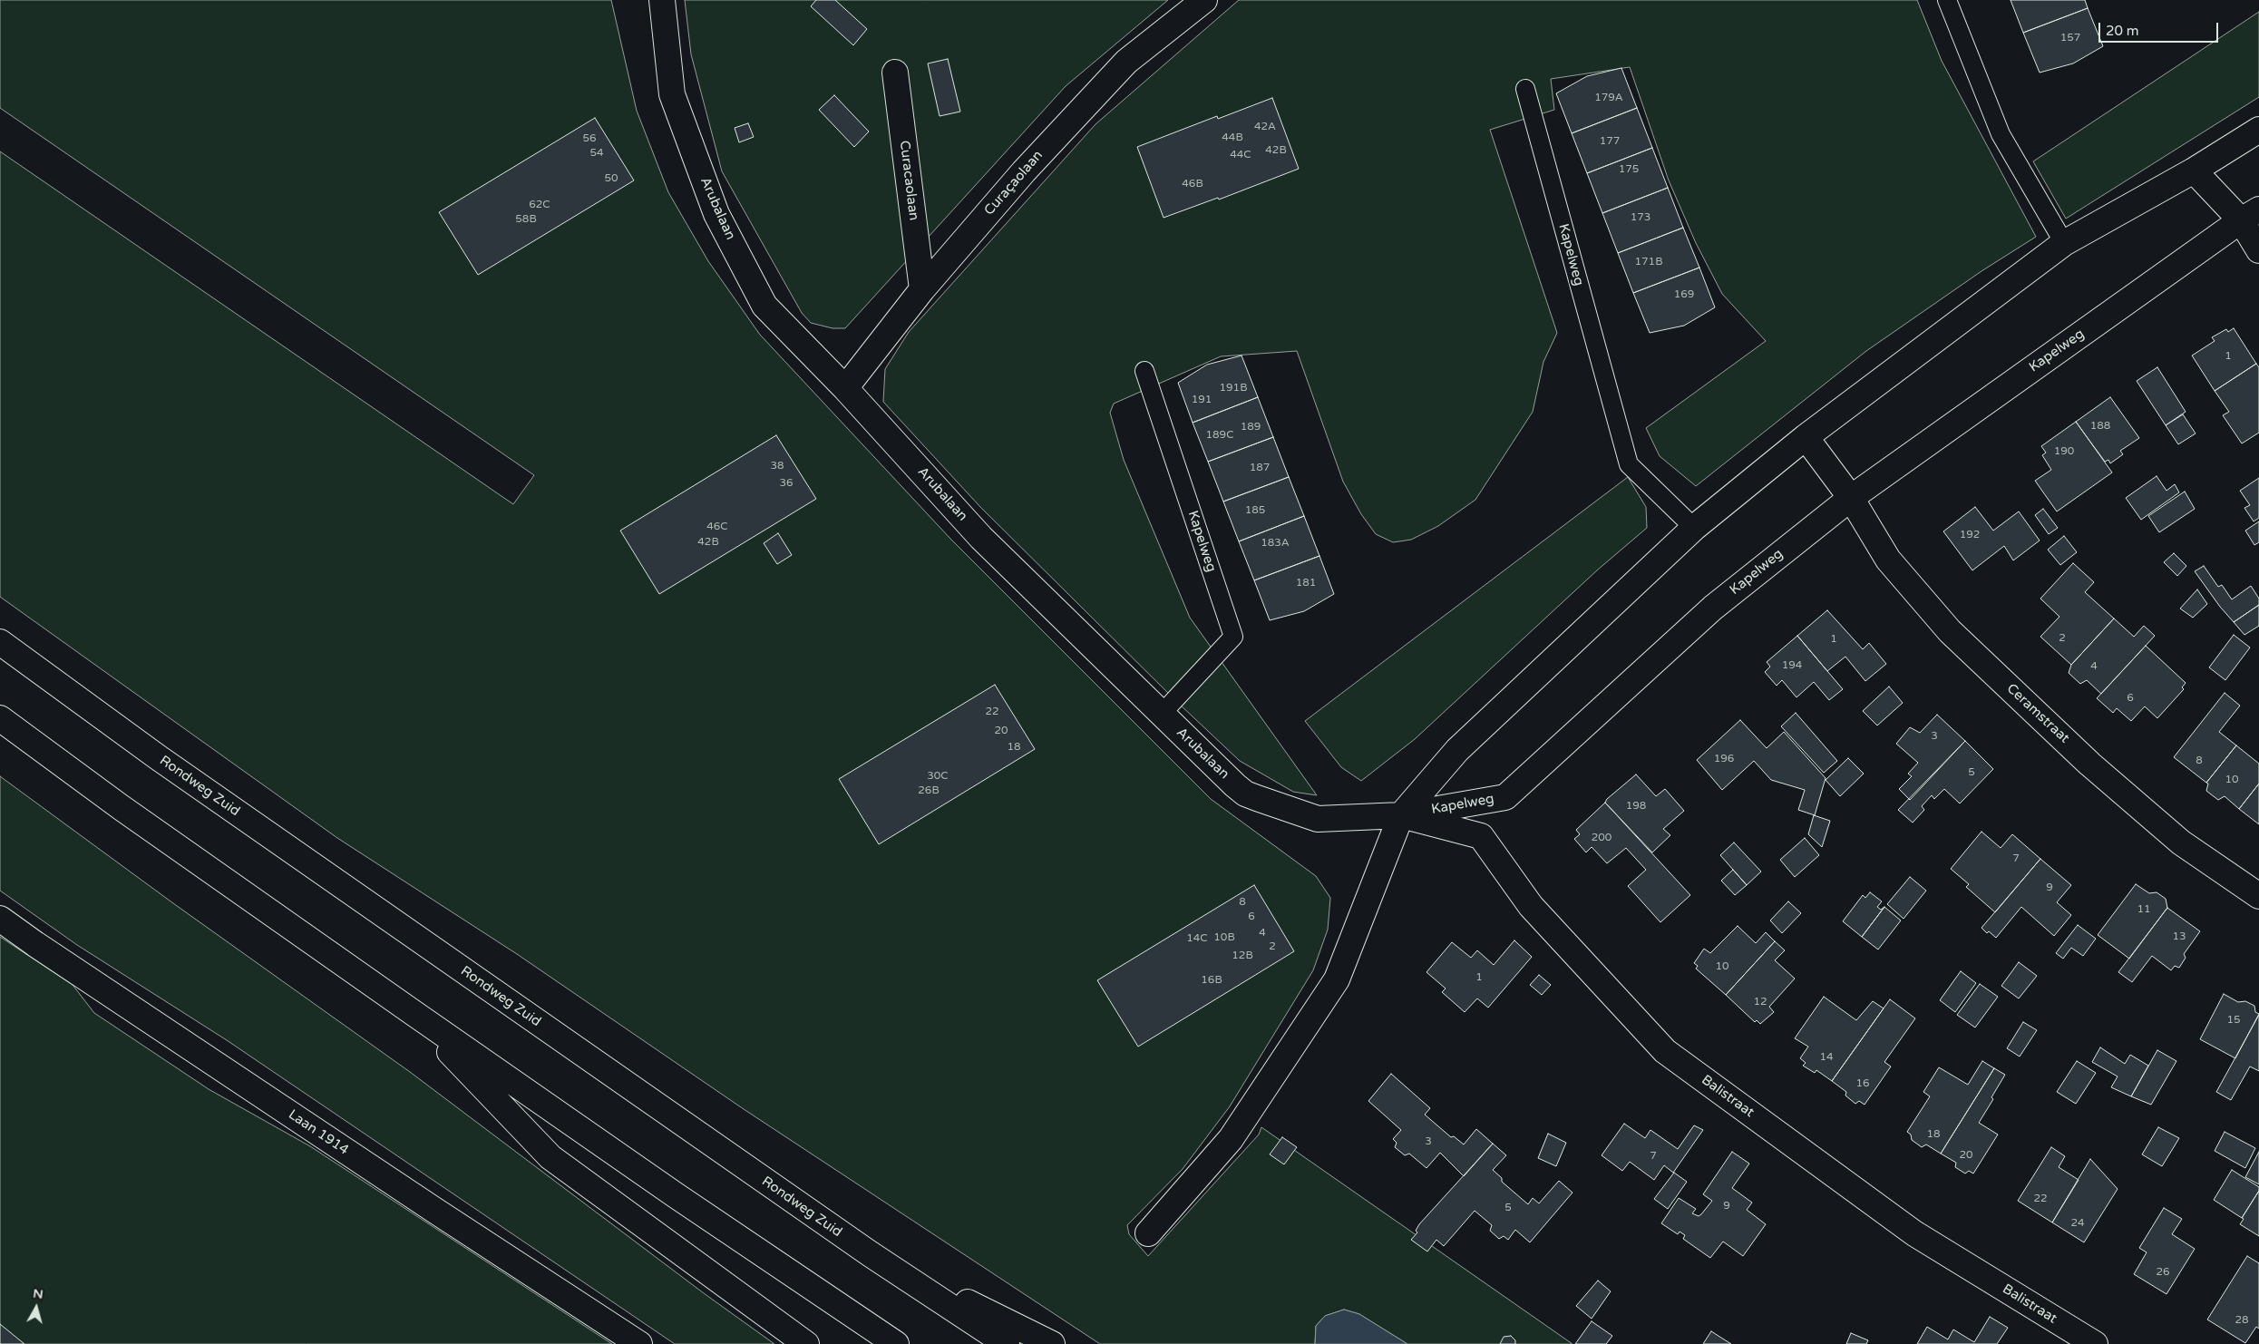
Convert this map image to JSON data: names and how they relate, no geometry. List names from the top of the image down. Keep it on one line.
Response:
{"streets":{"street":["Curacaolaan","Curaçaolaan","Arubalaan","Kapelweg","Ceramstraat","Rondweg Zuid","Balistraat","Laan 1914"]},"crossings":[["Curacaolaan","Curaçaolaan"],["Curaçaolaan","Arubalaan"],["Arubalaan","Kapelweg"],["Arubalaan","Balistraat"],["Kapelweg","Ceramstraat"],["Kapelweg","Balistraat"]],"house_numbers":["157","179A","42A","44B","56","177","42B","54","44C","175","50","46B","62C","173","58B","171B","169","1","191B","191","188","189","189C","190","38","187","36","185","46C","192","42B","183A","181","2","1","194","4","6","22","20","3","18","196","8","5","30C","10","26B","198","200","7","9","8","11","6","4","13","10B","14C","2","12B","10","1","16B","12","15","14","16","18","3","20","7","22","9","5","24","26","28"],"scale_bar":"20 m","north":"top"}
